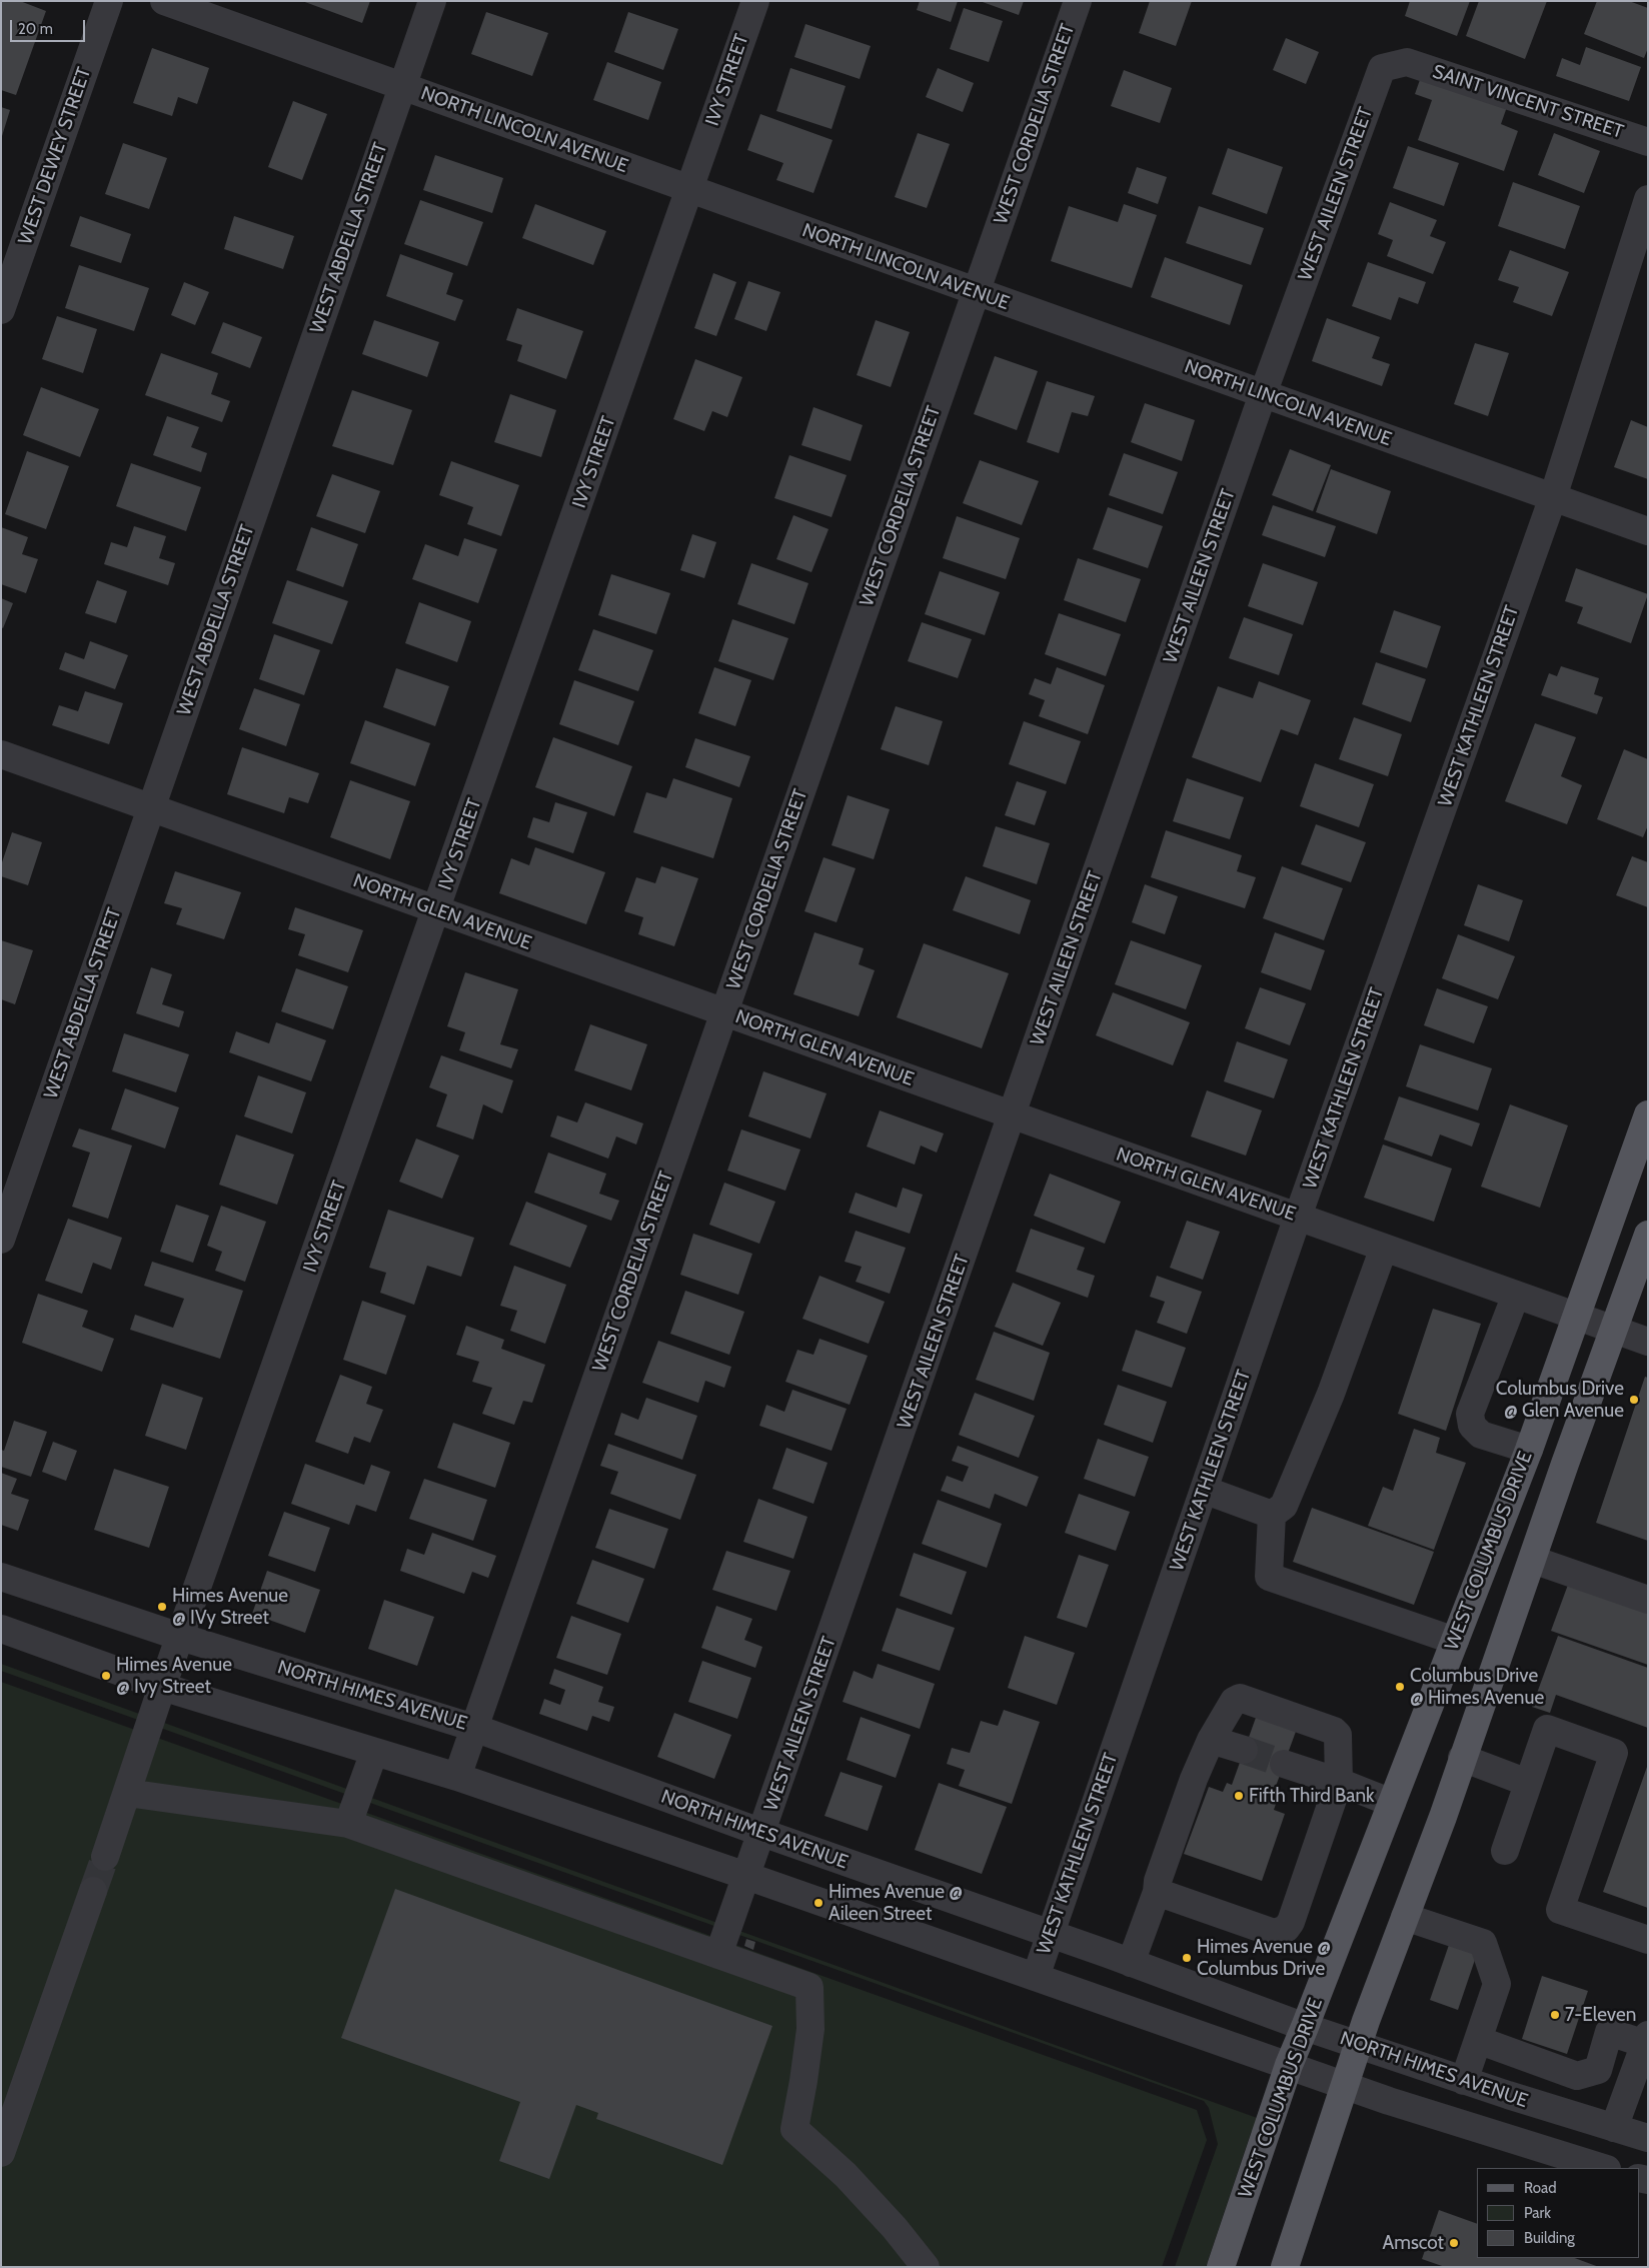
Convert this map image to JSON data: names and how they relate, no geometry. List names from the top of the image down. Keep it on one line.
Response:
{"streets":{"main road":["WEST COLUMBUS DRIVE"],"street":["IVY STREET","SAINT VINCENT STREET","WEST CORDELIA STREET","NORTH LINCOLN AVENUE","WEST DEWEY STREET","WEST AILEEN STREET","WEST ABDELLA STREET","WEST KATHLEEN STREET","NORTH GLEN AVENUE","NORTH HIMES AVENUE"]},"crossings":[["IVY STREET","NORTH LINCOLN AVENUE"],["IVY STREET","NORTH GLEN AVENUE"],["IVY STREET","NORTH HIMES AVENUE"],["SAINT VINCENT STREET","WEST AILEEN STREET"],["WEST CORDELIA STREET","NORTH LINCOLN AVENUE"],["WEST CORDELIA STREET","NORTH GLEN AVENUE"],["WEST CORDELIA STREET","NORTH HIMES AVENUE"],["NORTH LINCOLN AVENUE","WEST AILEEN STREET"],["NORTH LINCOLN AVENUE","WEST ABDELLA STREET"],["NORTH LINCOLN AVENUE","WEST KATHLEEN STREET"],["WEST AILEEN STREET","NORTH GLEN AVENUE"],["WEST AILEEN STREET","NORTH HIMES AVENUE"],["WEST ABDELLA STREET","NORTH GLEN AVENUE"],["WEST KATHLEEN STREET","NORTH GLEN AVENUE"],["WEST KATHLEEN STREET","NORTH HIMES AVENUE"],["NORTH GLEN AVENUE","WEST COLUMBUS DRIVE"],["WEST COLUMBUS DRIVE","NORTH HIMES AVENUE"]],"places":["Columbus Drive @ Glen Avenue","Himes Avenue @ IVy Street","Himes Avenue @ Ivy Street","Columbus Drive @ Himes Avenue","Fifth Third Bank","Himes Avenue @ Aileen Street","Himes Avenue @ Columbus Drive","7-Eleven","Amscot"],"legend":["Road","Park","Building"],"scale_bar":"20 m"}
